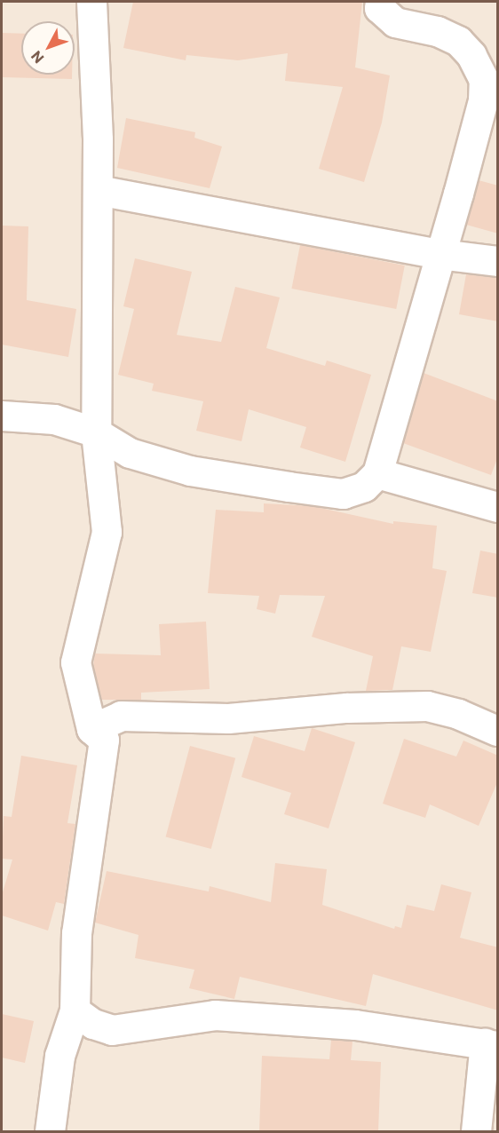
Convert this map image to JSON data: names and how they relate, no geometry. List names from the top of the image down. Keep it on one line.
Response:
{"north":"bottom left"}
